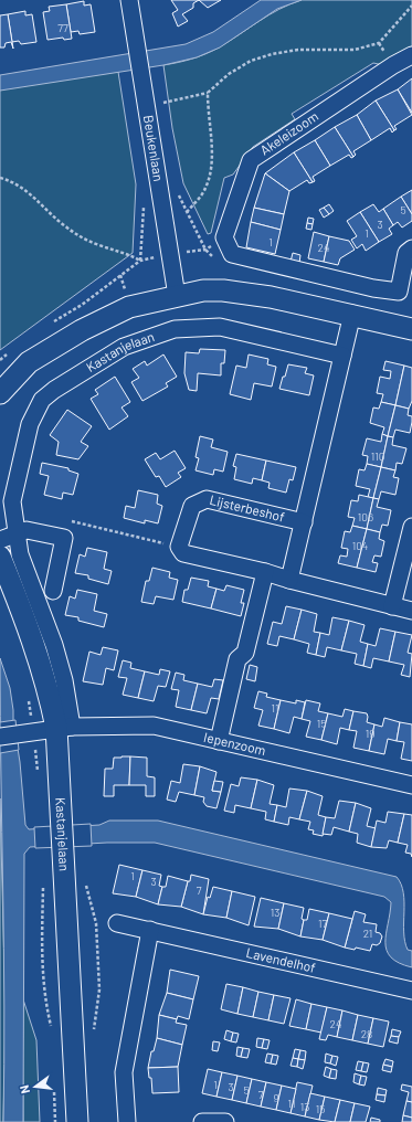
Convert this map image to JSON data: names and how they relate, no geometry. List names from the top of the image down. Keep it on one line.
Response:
{"streets":{"street":["Akeleizoom","Beukenlaan","Kastanjelaan","Lijsterbeshof","Iepenzoom","Lavendelhof"]},"crossings":[["Kastanjelaan","Iepenzoom"]],"house_numbers":["77","5","3","1","1","24","110","106","104","11","15","19","1","3","7","13","17","21","24","28","1","3","5","7","9","11","13","15"],"north":"left"}
